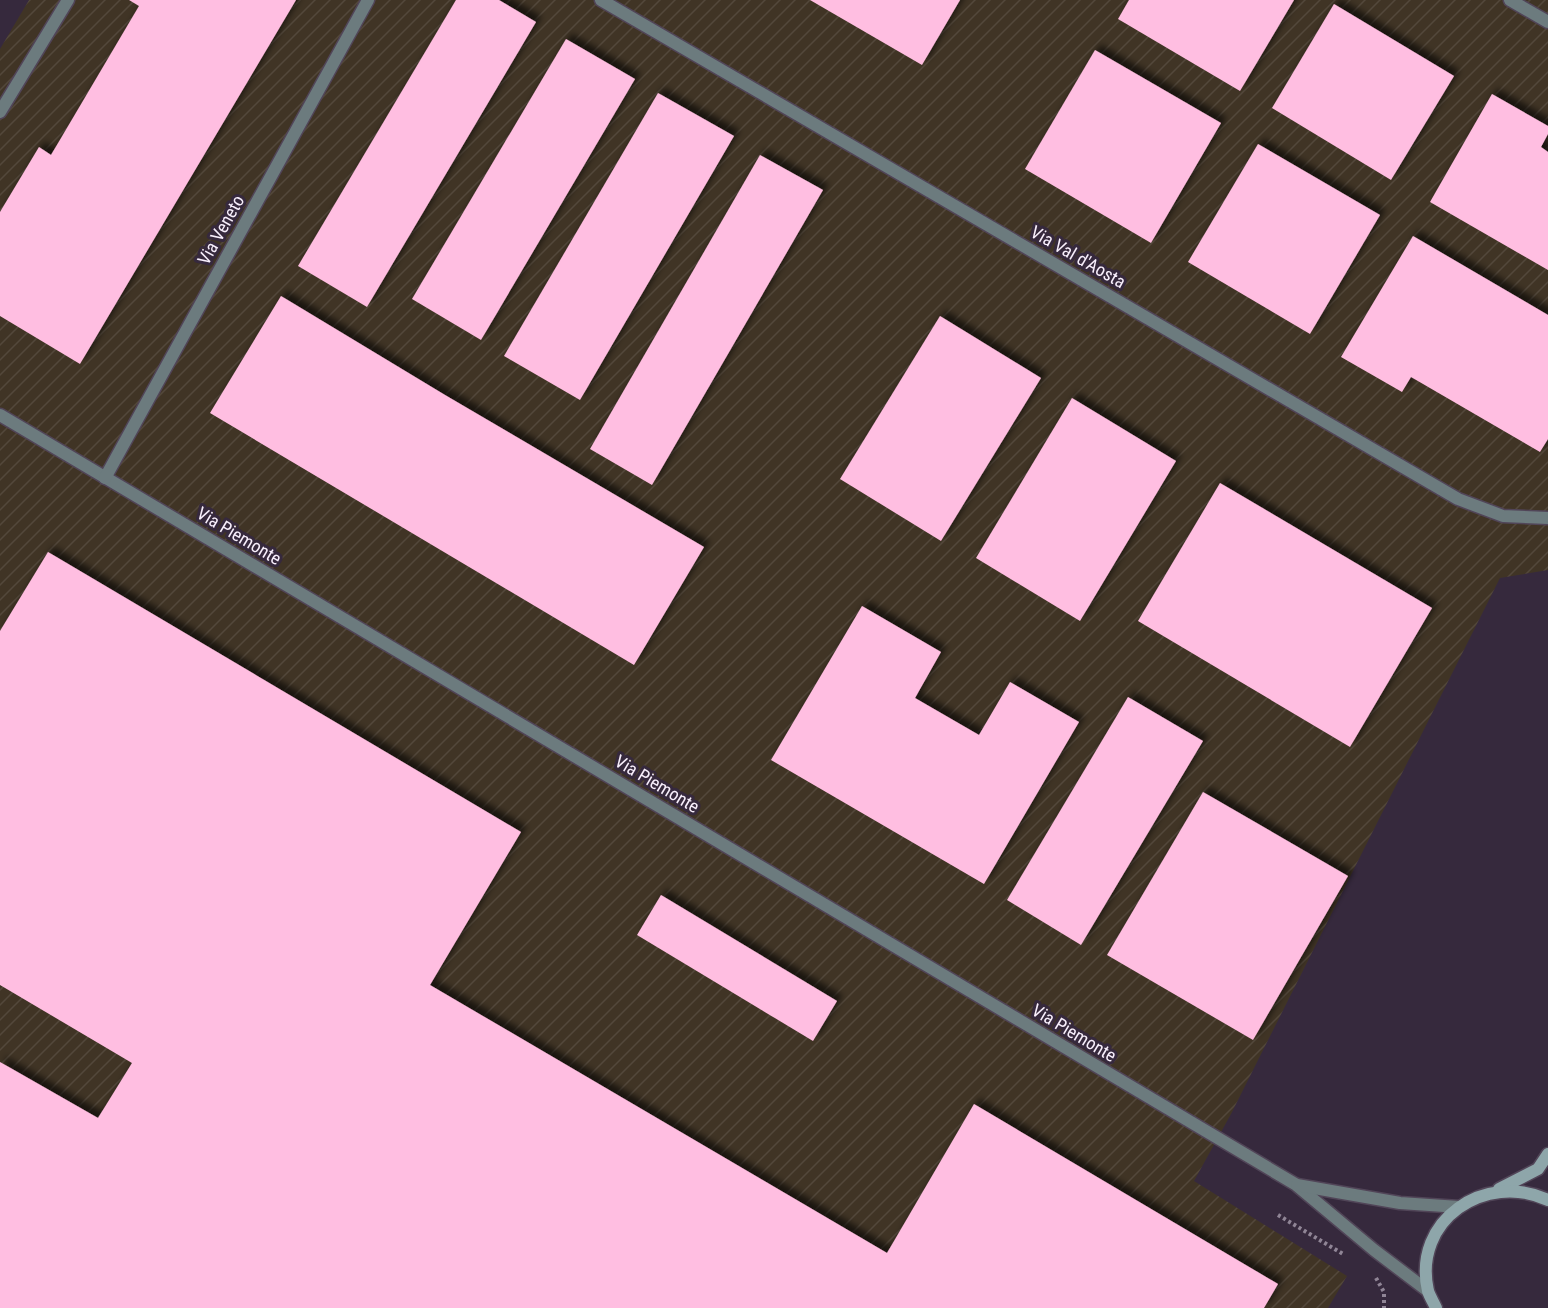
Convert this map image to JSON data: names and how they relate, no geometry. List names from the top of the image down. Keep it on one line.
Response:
{"streets":{"street":["Via Veneto","Via Val d'Aosta","Via Piemonte"]},"crossings":[["Via Veneto","Via Piemonte"]]}
